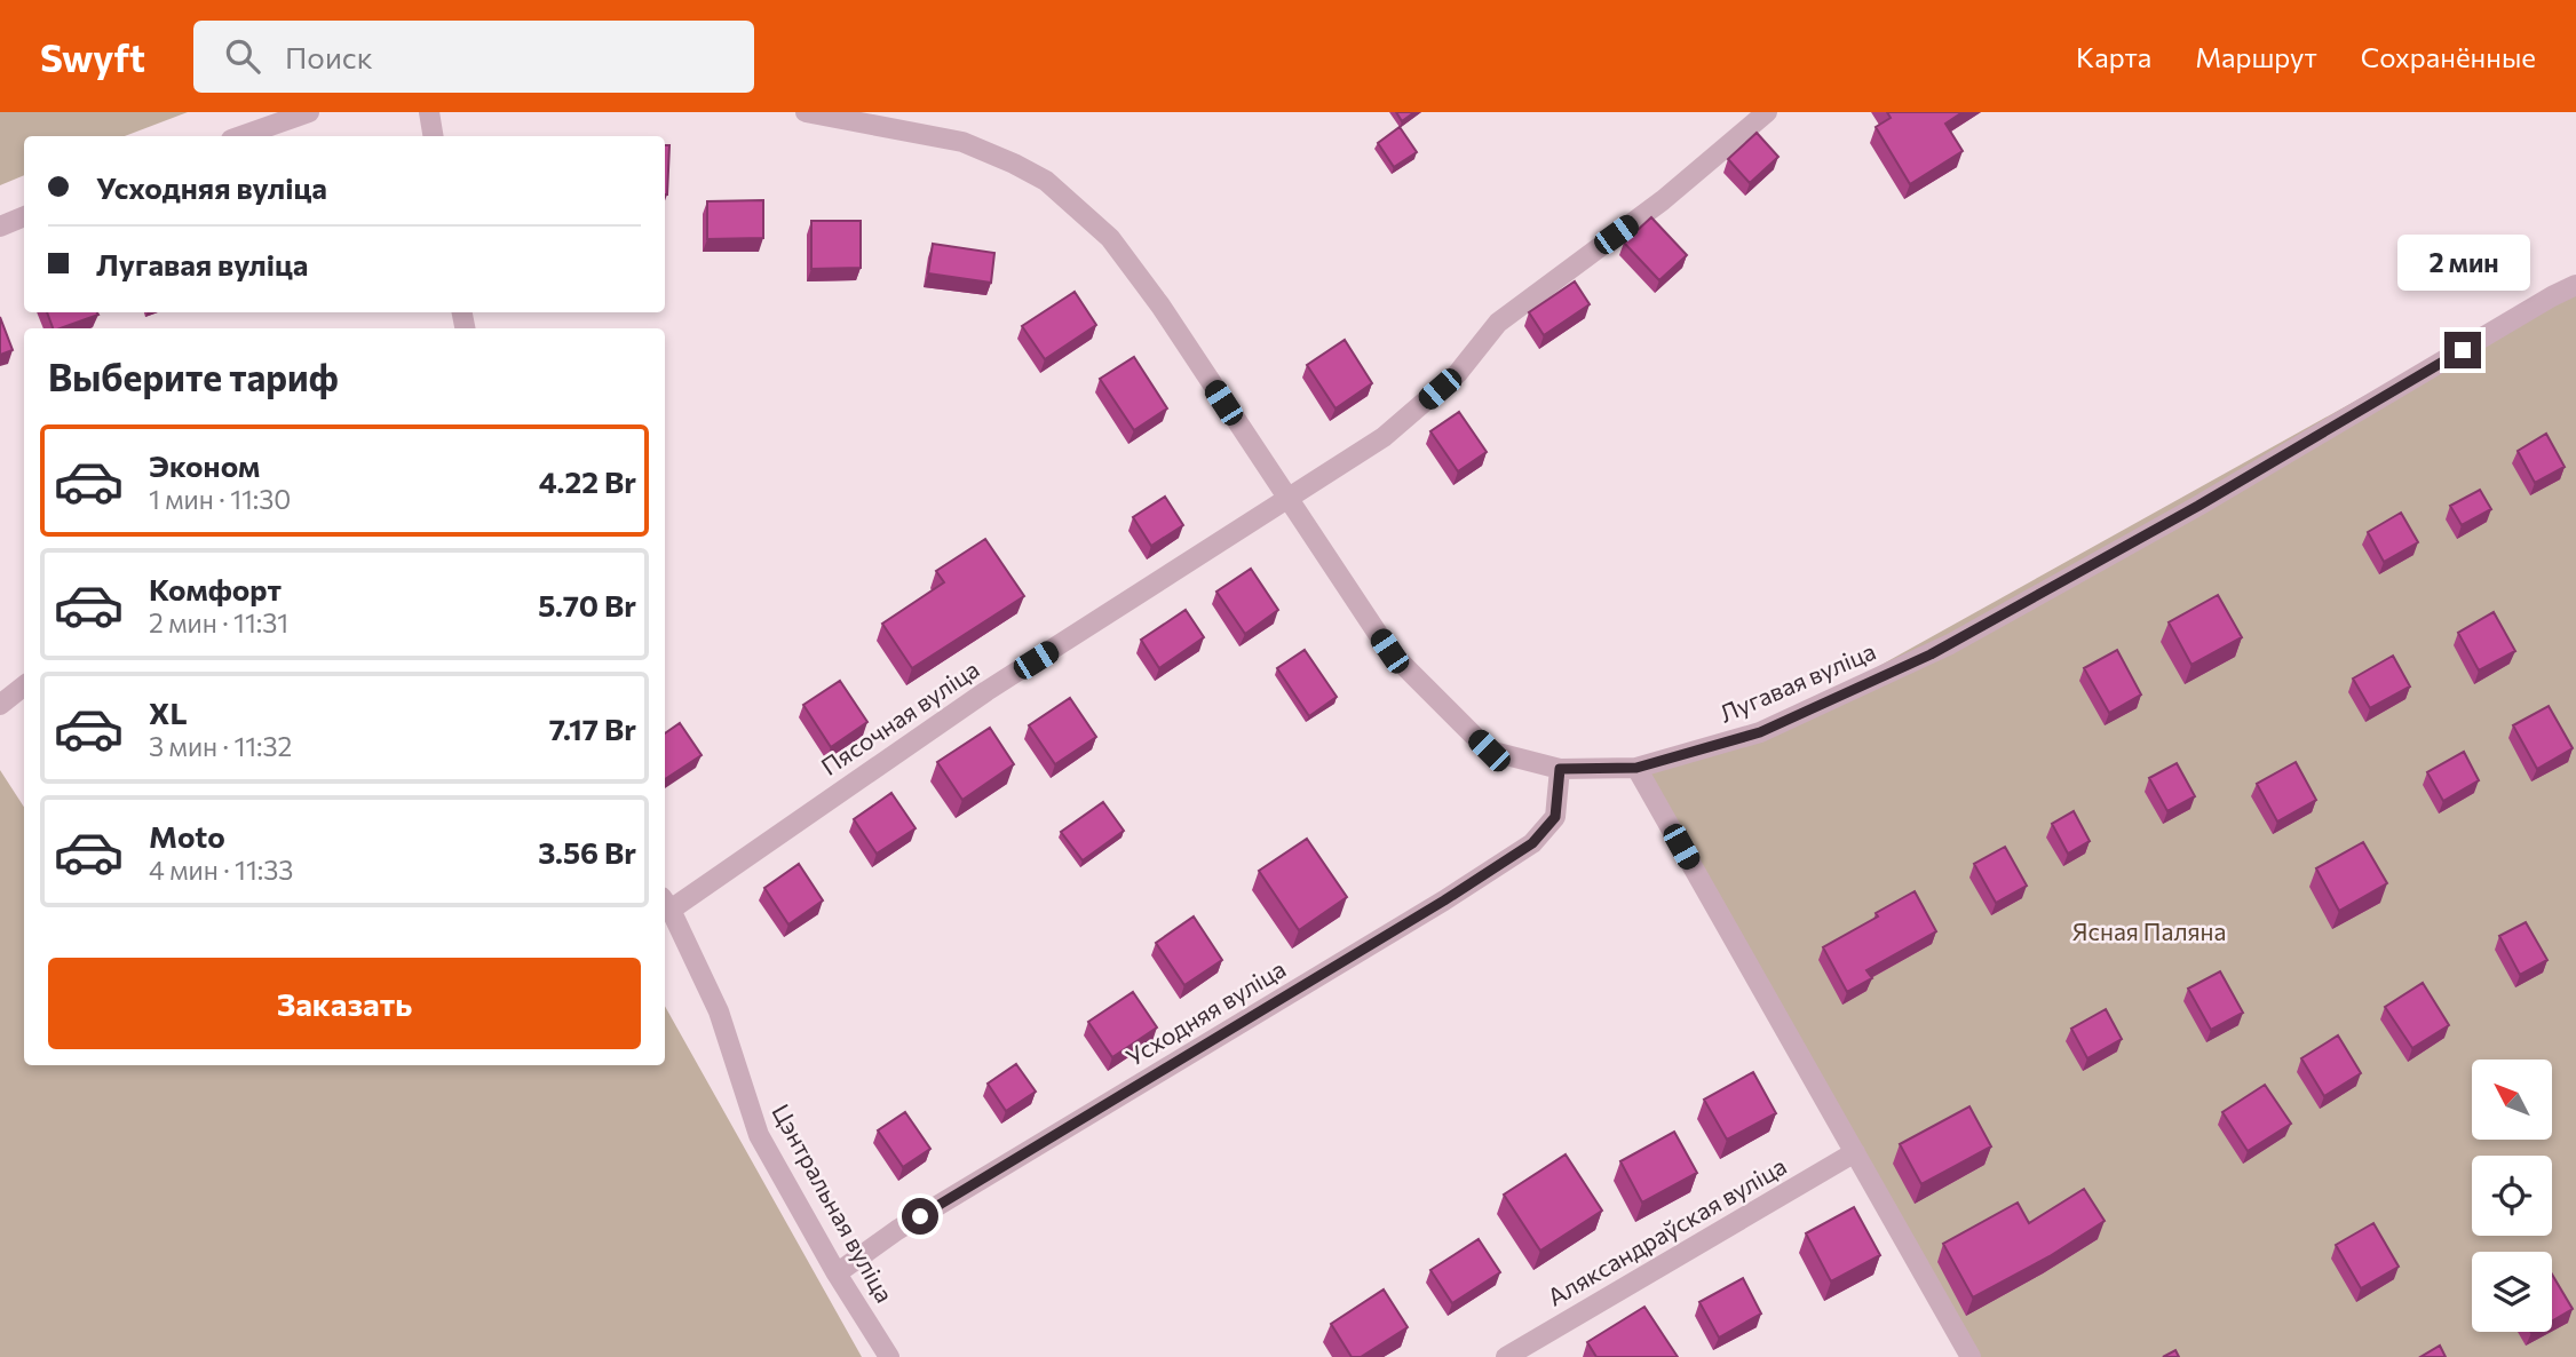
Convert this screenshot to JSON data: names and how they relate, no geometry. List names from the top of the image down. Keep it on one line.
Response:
{"streets":{"street":["Лугавая вуліца","Пясочная вуліца","Усходняя вуліца","Цэнтральная вуліца","Аляксандраўская вуліца"]},"crossings":[["Лугавая вуліца","Пясочная вуліца"],["Лугавая вуліца","Усходняя вуліца"],["Пясочная вуліца","Цэнтральная вуліца"],["Усходняя вуліца","Цэнтральная вуліца"]],"parks":["Ясная Паляна"],"north":"top left","page":{"header":"Swyft","search":"Поиск","nav":["Карта","Маршрут","Сохранённые"],"banner":["Усходняя вуліца","Лугавая вуліца"],"bubble":"2 мин","heading":"Выберите тариф","list":[{"name":"Эконом","note":"1 мин · 11:30","value":"4.22 Br"},{"name":"Комфорт","note":"2 мин · 11:31","value":"5.70 Br"},{"name":"XL","note":"3 мин · 11:32","value":"7.17 Br"},{"name":"Moto","note":"4 мин · 11:33","value":"3.56 Br"}],"buttons":"Заказать"}}
